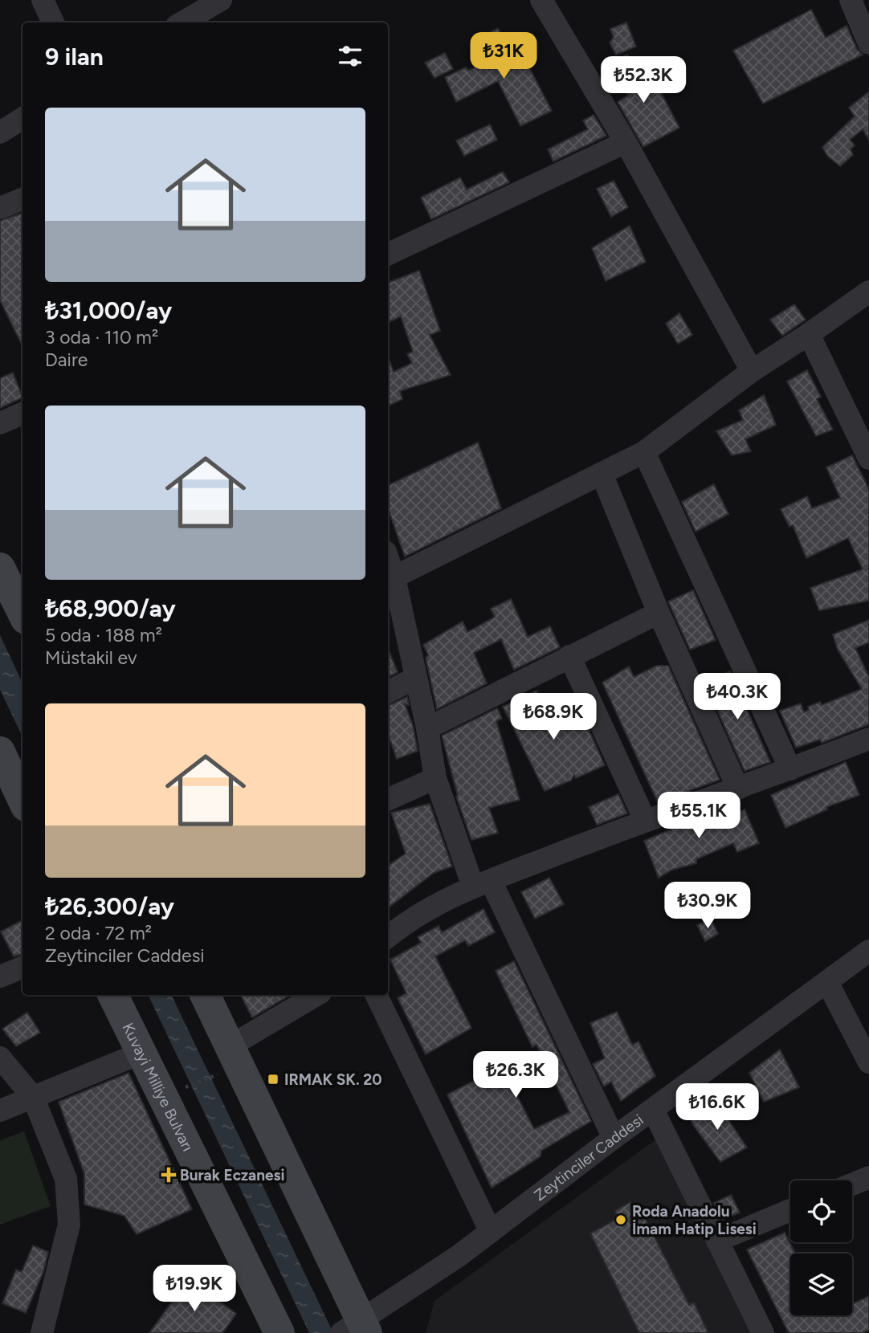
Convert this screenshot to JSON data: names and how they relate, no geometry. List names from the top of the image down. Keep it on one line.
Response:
{"streets":{"main road":["Kuvayi Milliye Bulvarı"],"street":["Zeytinciler Caddesi"]},"places":{"transit":["IRMAK SK. 20"],"health":["Burak Eczanesi"],"other":["Roda Anadolu İmam Hatip Lisesi"]},"page":{"heading":"9 ilan","price":["₺31K","₺52.3K","₺40.3K","₺68.9K","₺55.1K","₺30.9K","₺26.3K","₺16.6K","₺19.9K"],"list":[{"name":"₺31,000/ay","note":"3 oda · 110 m² · Daire"},{"name":"₺68,900/ay","note":"5 oda · 188 m² · Müstakil ev"},{"name":"₺26,300/ay","note":"2 oda · 72 m² · Zeytinciler Caddesi"}]}}
